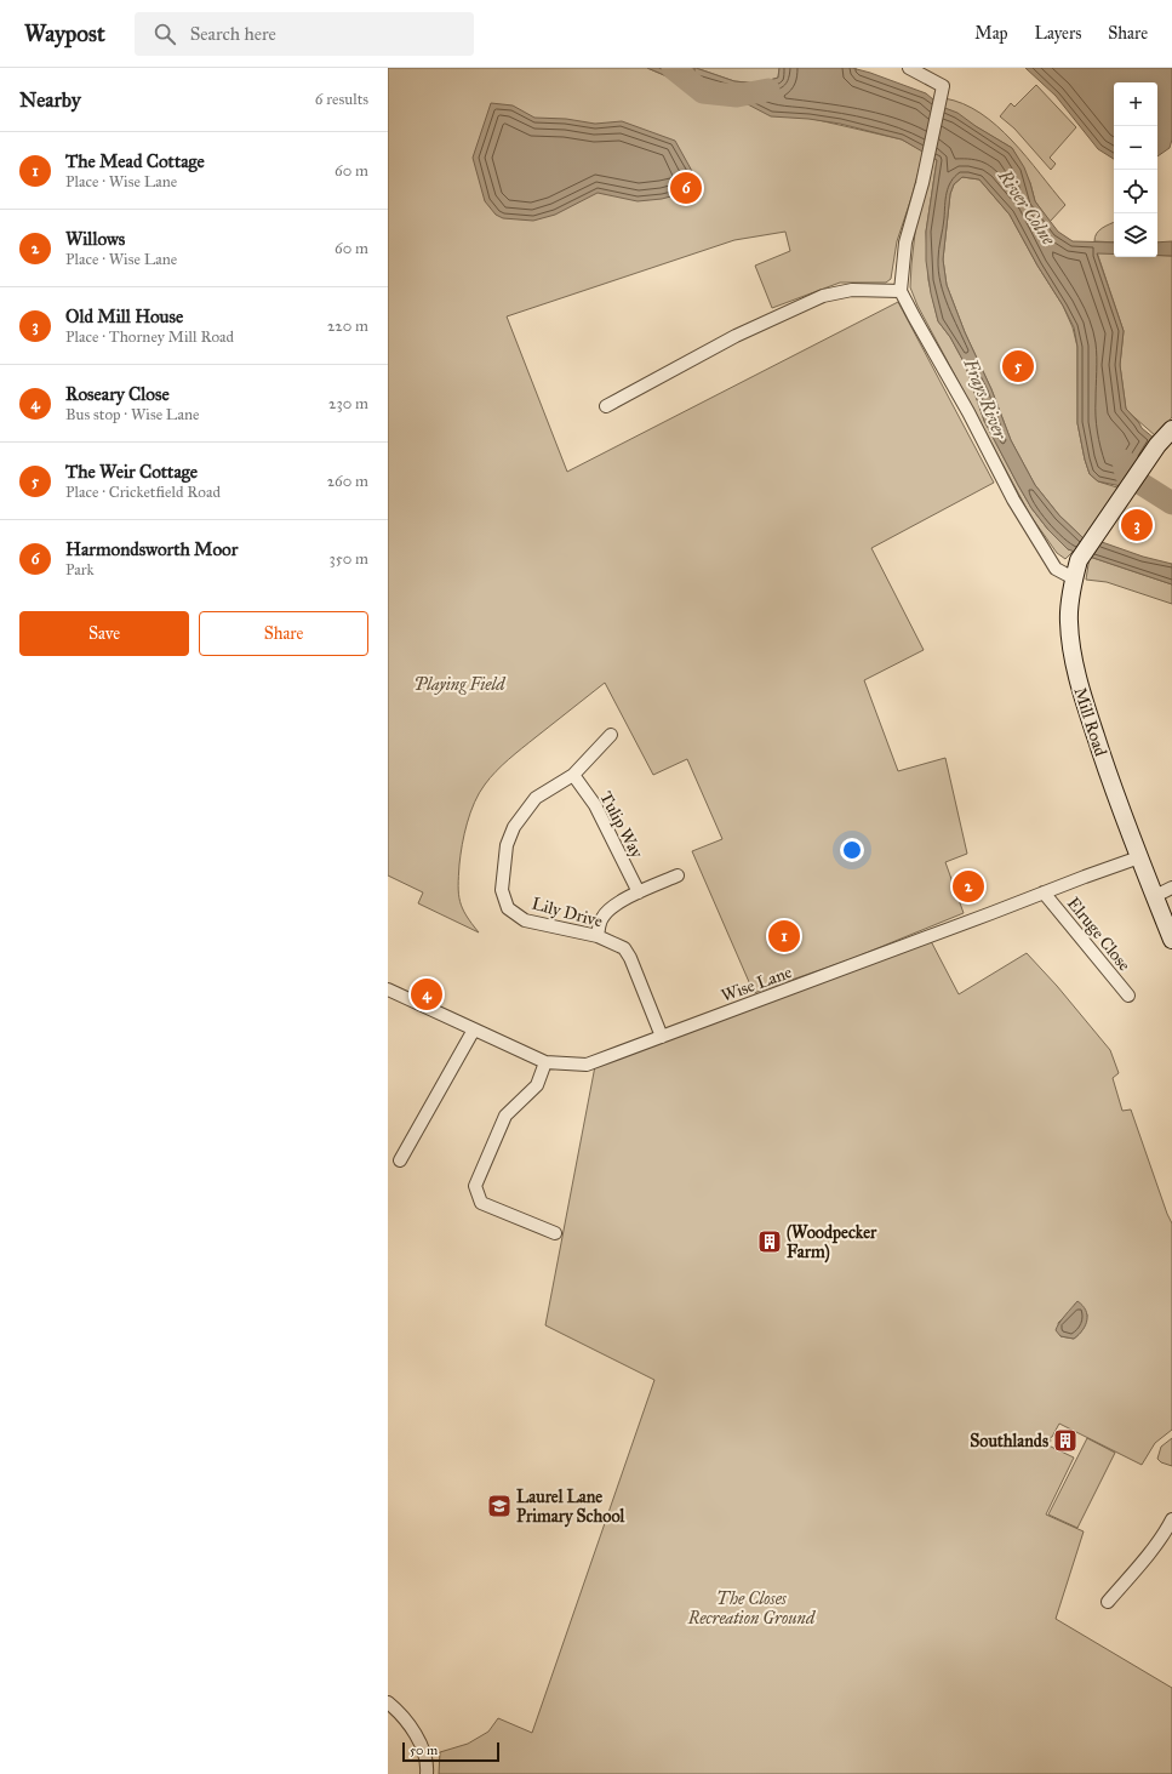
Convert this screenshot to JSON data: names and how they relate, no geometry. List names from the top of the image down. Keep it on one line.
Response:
{"streets":{"street":["Mill Road","Tulip Way","Lily Drive","Elruge Close","Wise Lane"]},"crossings":[["Mill Road","Wise Lane"],["Tulip Way","Lily Drive"],["Lily Drive","Wise Lane"],["Elruge Close","Wise Lane"]],"water":["River Colne","Frays River"],"parks":["Playing Field","The Closes Recreation Ground"],"places":{"building":["(Woodpecker Farm)","Southlands"],"school or university":["Laurel Lane Primary School"]},"scale_bar":"50 m","page":{"header":"Waypost","search":"Search here","nav":["Map","Layers","Share"],"heading":["Nearby","6 results"],"map_buttons":["+","−"],"list":[{"mark":"1","name":"The Mead Cottage","note":"Place · Wise Lane","value":"60 m"},{"mark":"2","name":"Willows","note":"Place · Wise Lane","value":"60 m"},{"mark":"3","name":"Old Mill House","note":"Place · Thorney Mill Road","value":"220 m"},{"mark":"4","name":"Roseary Close","note":"Bus stop · Wise Lane","value":"230 m"},{"mark":"5","name":"The Weir Cottage","note":"Place · Cricketfield Road","value":"260 m"},{"mark":"6","name":"Harmondsworth Moor","note":"Park","value":"350 m"}],"pins":["6","5","3","2","1","4"],"buttons":["Save","Share"],"scale":"50 m"}}
